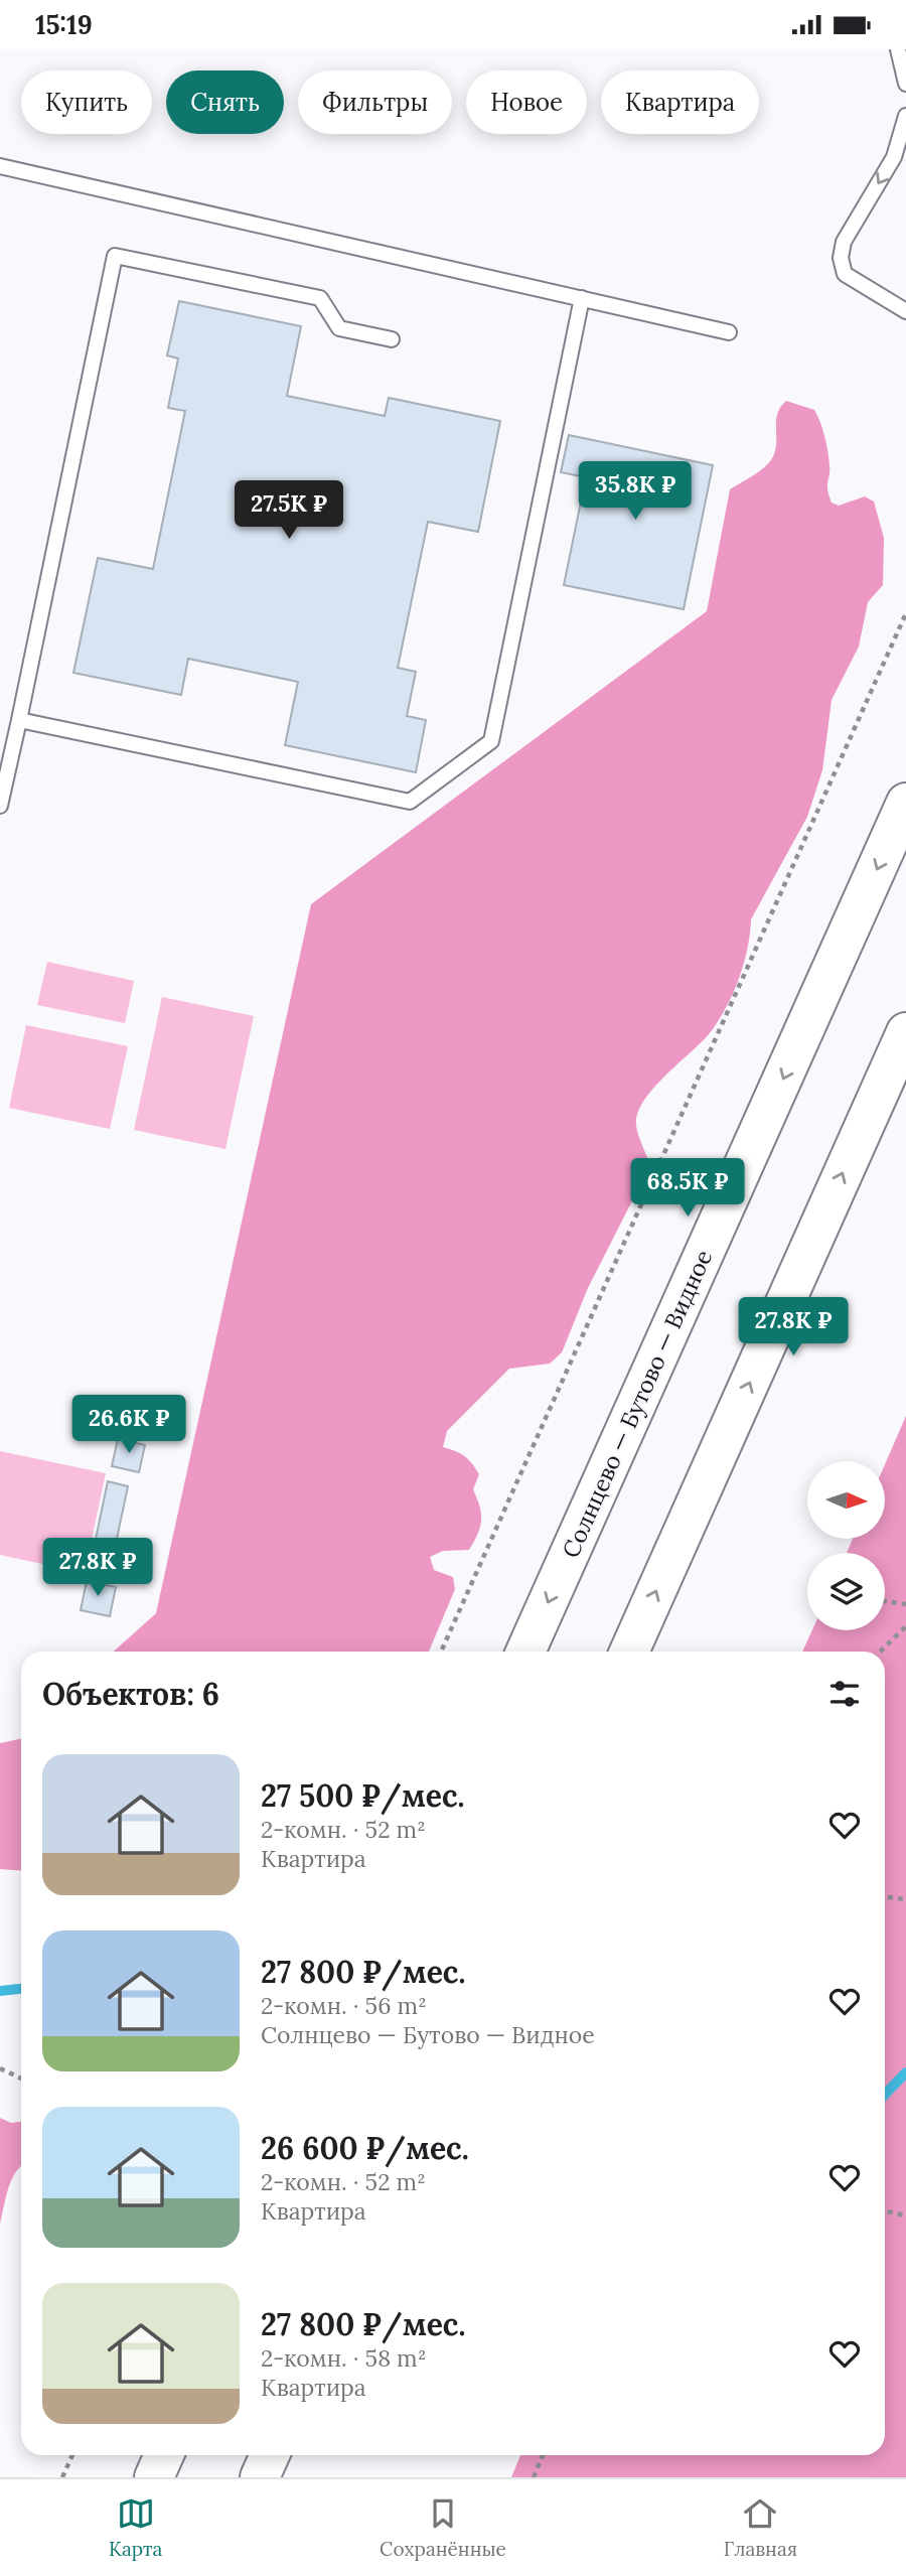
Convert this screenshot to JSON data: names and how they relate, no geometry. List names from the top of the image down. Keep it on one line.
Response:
{"streets":{"main road":["Солнцево — Бутово — Видное"]},"north":"right","page":{"status":"15:19","chip":["Купить","Снять","Фильтры","Новое","Квартира"],"price":["35.8K ₽","27.5K ₽","68.5K ₽","27.8K ₽","26.6K ₽","27.8K ₽"],"heading":"Объектов: 6","list":[{"name":"27 500 ₽/мес.","note":"2-комн. · 52 m² · Квартира"},{"name":"27 800 ₽/мес.","note":"2-комн. · 56 m² · Солнцево — Бутово — Видное"},{"name":"26 600 ₽/мес.","note":"2-комн. · 52 m² · Квартира"},{"name":"27 800 ₽/мес.","note":"2-комн. · 58 m² · Квартира"}],"tabs":["Карта","Сохранённые","Главная"]}}
